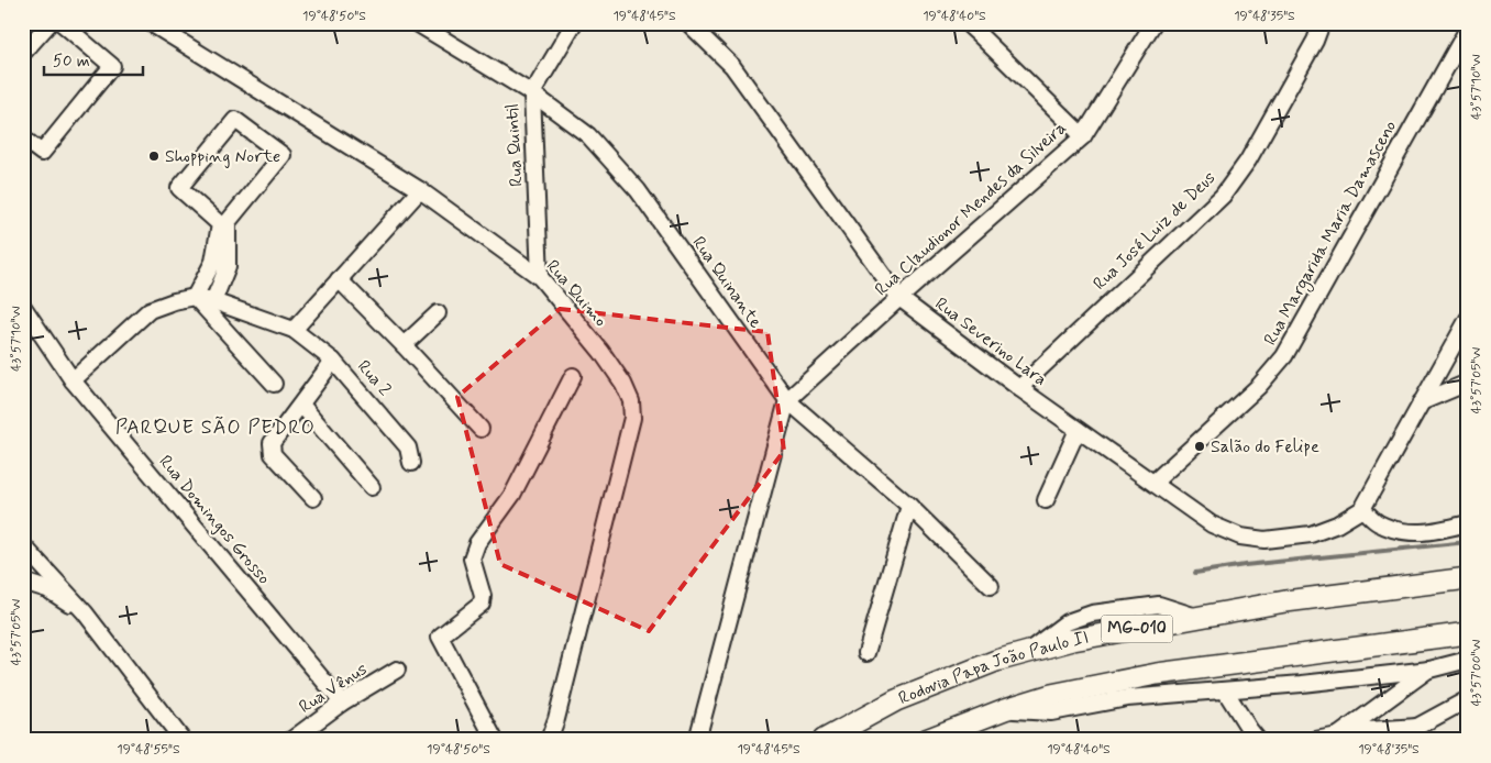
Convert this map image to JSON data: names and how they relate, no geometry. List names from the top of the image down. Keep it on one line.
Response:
{"streets":{"highway":["MG-010","Rodovia Papa João Paulo II"],"street":["Rua Quintil","Rua Claudionor Mendes da Silveira","Rua José Luiz de Deus","Rua Margarida Maria Damasceno","Rua Quinante","Rua Quimo","Rua Severino Lara","Rua 2","Rua Domingos Grosso","Rua Vênus"]},"crossings":[["Rua Quintil","Rua Quinante"],["Rua Quintil","Rua Quimo"],["Rua Claudionor Mendes da Silveira","Rua Quinante"],["Rua Claudionor Mendes da Silveira","Rua Severino Lara"],["Rua José Luiz de Deus","Rua Severino Lara"],["Rua Margarida Maria Damasceno","Rua Severino Lara"],["Rua Domingos Grosso","Rua Vênus"]],"districts":["PARQUE SÃO PEDRO"],"places":["Shopping Norte","Salão do Felipe"],"scale_bar":"50 m","coordinates":["19°48'50\"S","19°48'45\"S","19°48'40\"S","19°48'35\"S","43°57'10\"W","43°57'05\"W","43°57'00\"W","19°48'55\"S"]}
